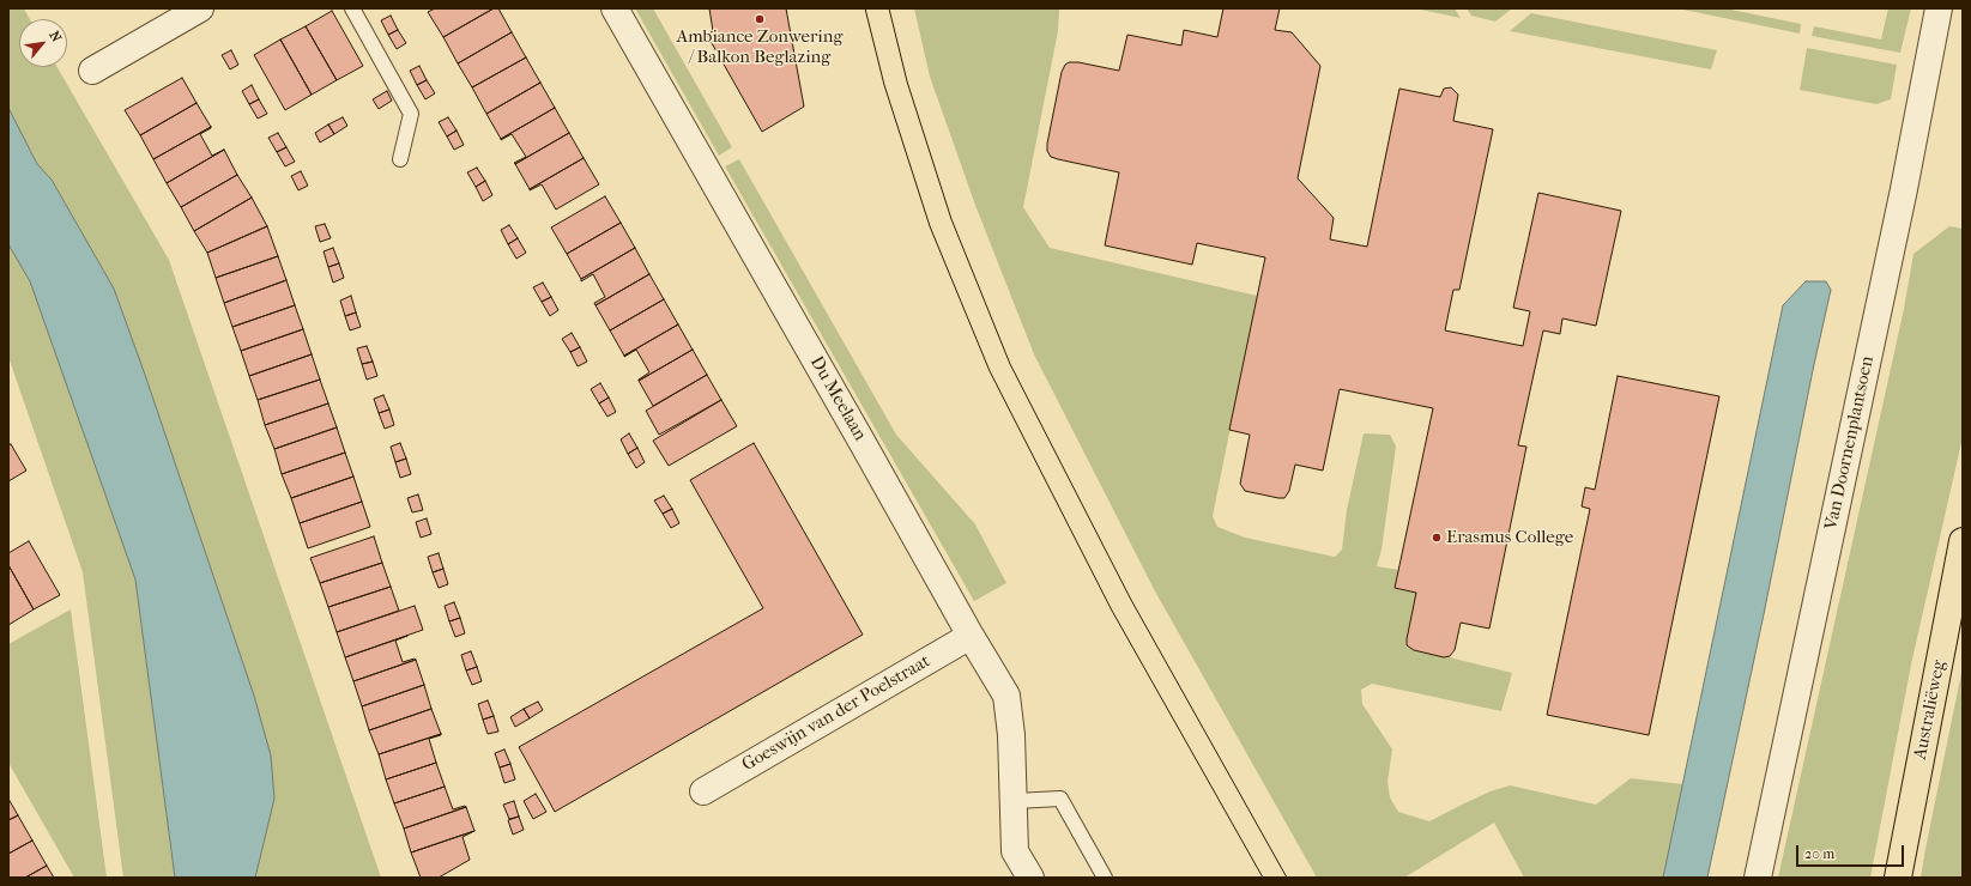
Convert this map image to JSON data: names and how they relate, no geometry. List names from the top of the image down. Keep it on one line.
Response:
{"streets":{"main road":["Australiëweg"],"street":["Du Meelaan","Van Doornenplantsoen","Goeswijn van der Poelstraat"]},"crossings":[["Du Meelaan","Goeswijn van der Poelstraat"]],"places":["Ambiance Zonwering / Balkon Beglazing","Erasmus College"],"scale_bar":"20 m","north":"top right"}
